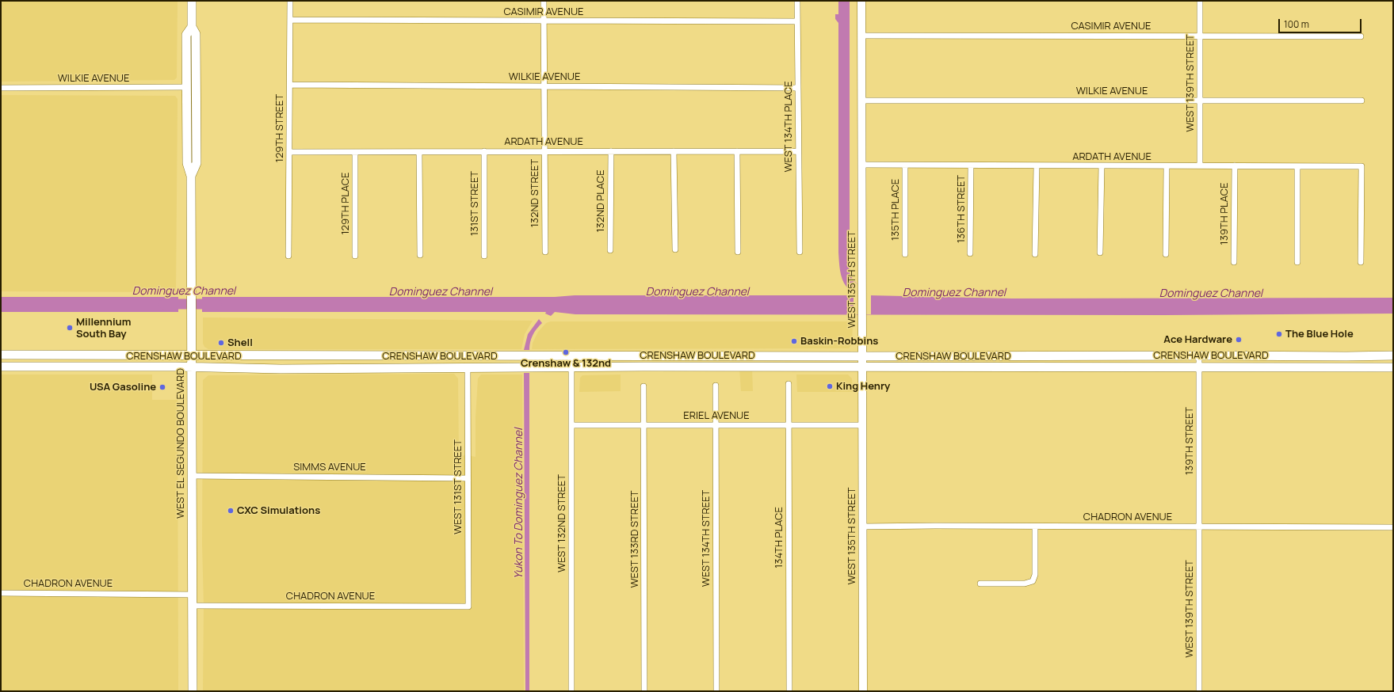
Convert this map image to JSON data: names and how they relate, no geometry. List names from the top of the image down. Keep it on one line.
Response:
{"streets":{"main road":["CRENSHAW BOULEVARD","WEST EL SEGUNDO BOULEVARD"],"street":["CASIMIR AVENUE","WILKIE AVENUE","WEST 139TH STREET","WEST 134TH PLACE","129TH STREET","ARDATH AVENUE","132ND STREET","132ND PLACE","129TH PLACE","131ST STREET","136TH STREET","135TH PLACE","139TH PLACE","WEST 135TH STREET","ERIEL AVENUE","139TH STREET","SIMMS AVENUE","WEST 131ST STREET","CHADRON AVENUE","WEST 132ND STREET","134TH PLACE","WEST 134TH STREET","WEST 133RD STREET"]},"crossings":[["CASIMIR AVENUE","WEST 139TH STREET"],["CASIMIR AVENUE","WEST 134TH PLACE"],["CASIMIR AVENUE","129TH STREET"],["CASIMIR AVENUE","132ND STREET"],["CASIMIR AVENUE","WEST 135TH STREET"],["WILKIE AVENUE","WEST 139TH STREET"],["WILKIE AVENUE","WEST 134TH PLACE"],["WILKIE AVENUE","129TH STREET"],["WILKIE AVENUE","132ND STREET"],["WILKIE AVENUE","WEST 135TH STREET"],["WILKIE AVENUE","WEST EL SEGUNDO BOULEVARD"],["WEST 139TH STREET","ARDATH AVENUE"],["WEST 139TH STREET","139TH STREET"],["WEST 139TH STREET","CHADRON AVENUE"],["WEST 134TH PLACE","ARDATH AVENUE"],["129TH STREET","ARDATH AVENUE"],["ARDATH AVENUE","132ND STREET"],["ARDATH AVENUE","132ND PLACE"],["ARDATH AVENUE","129TH PLACE"],["ARDATH AVENUE","131ST STREET"],["ARDATH AVENUE","136TH STREET"],["ARDATH AVENUE","135TH PLACE"],["ARDATH AVENUE","139TH PLACE"],["ARDATH AVENUE","WEST 135TH STREET"],["WEST 135TH STREET","CRENSHAW BOULEVARD"],["WEST 135TH STREET","ERIEL AVENUE"],["WEST 135TH STREET","CHADRON AVENUE"],["CRENSHAW BOULEVARD","139TH STREET"],["CRENSHAW BOULEVARD","WEST EL SEGUNDO BOULEVARD"],["CRENSHAW BOULEVARD","WEST 131ST STREET"],["CRENSHAW BOULEVARD","WEST 132ND STREET"],["ERIEL AVENUE","WEST 132ND STREET"],["ERIEL AVENUE","134TH PLACE"],["ERIEL AVENUE","WEST 134TH STREET"],["ERIEL AVENUE","WEST 133RD STREET"],["139TH STREET","CHADRON AVENUE"],["WEST EL SEGUNDO BOULEVARD","SIMMS AVENUE"],["WEST EL SEGUNDO BOULEVARD","CHADRON AVENUE"],["SIMMS AVENUE","WEST 131ST STREET"],["WEST 131ST STREET","CHADRON AVENUE"]],"water":["Dominguez Channel","Yukon To Dominguez Channel"],"places":["Millennium South Bay","The Blue Hole","Ace Hardware","Baskin-Robbins","Shell","Crenshaw & 132nd","King Henry","USA Gasoline","CXC Simulations"],"scale_bar":"100 m"}
